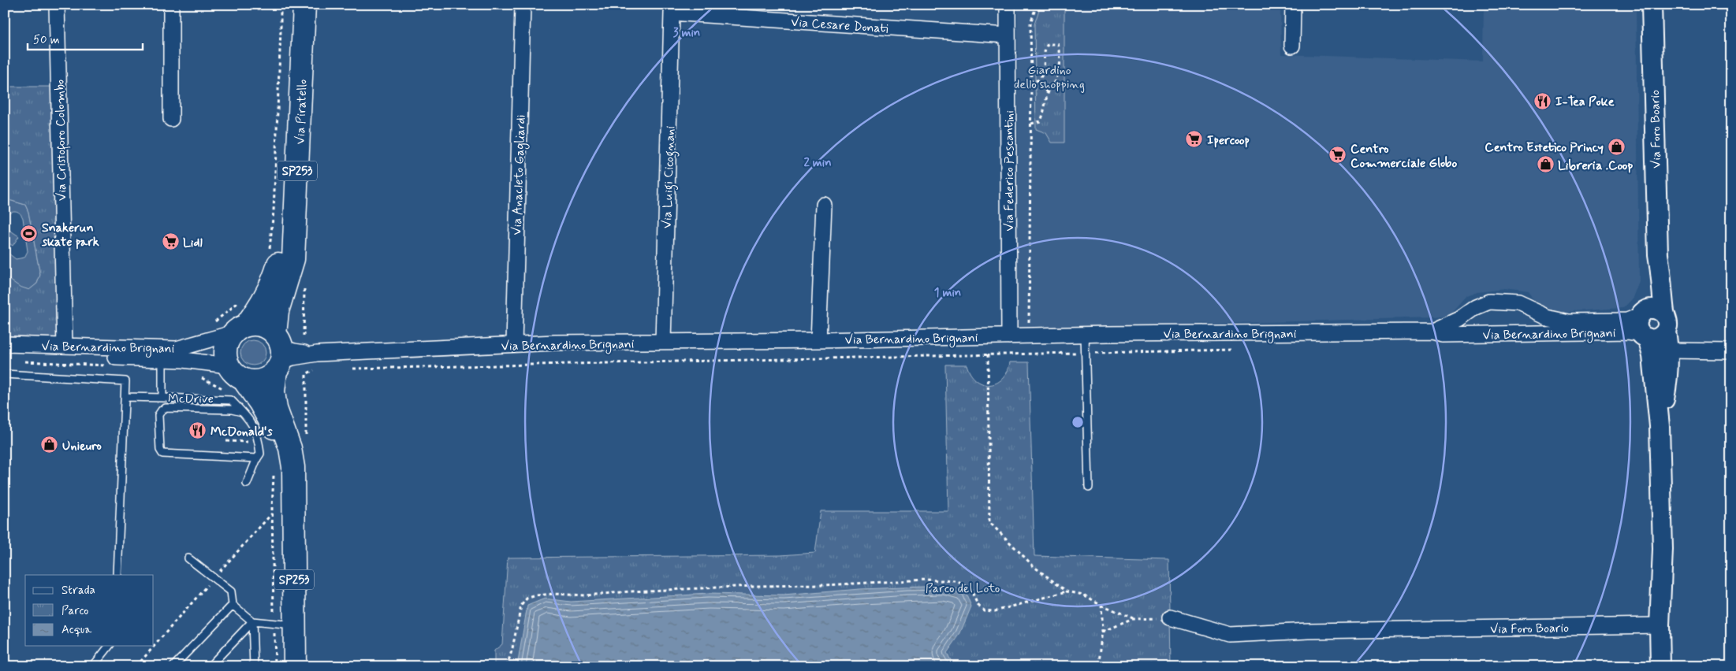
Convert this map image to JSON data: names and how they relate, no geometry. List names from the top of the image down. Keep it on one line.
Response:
{"streets":{"main road":["Via Piratello","SP253"],"street":["Via Cesare Donati","Via Foro Boario","Via Cristoforo Colombo","Via Federico Pescantini","Via Anacleto Gagliardi","Via Luigi Cicognani","Via Bernardino Brignani"],"lane":["McDrive"]},"crossings":[["Via Cesare Donati","Via Federico Pescantini"],["Via Cesare Donati","Via Luigi Cicognani"],["Via Piratello","Via Bernardino Brignani"],["Via Foro Boario","Via Bernardino Brignani"],["Via Cristoforo Colombo","Via Bernardino Brignani"],["Via Federico Pescantini","Via Bernardino Brignani"],["Via Anacleto Gagliardi","Via Bernardino Brignani"],["Via Luigi Cicognani","Via Bernardino Brignani"]],"parks":["Giardino dello shopping","Parco del Loto"],"places":{"restaurant":["I-Tea Poke","McDonald's"],"supermarket":["Ipercoop","Centro Commerciale Globo","Lidl"],"shop":["Centro Estetico Princy","Libreria .Coop","Unieuro"],"sports":["Snakerun skate park"]},"legend":["Strada","Parco","Acqua"],"scale_bar":"50 m","rings":["3 min","2 min","1 min"]}
